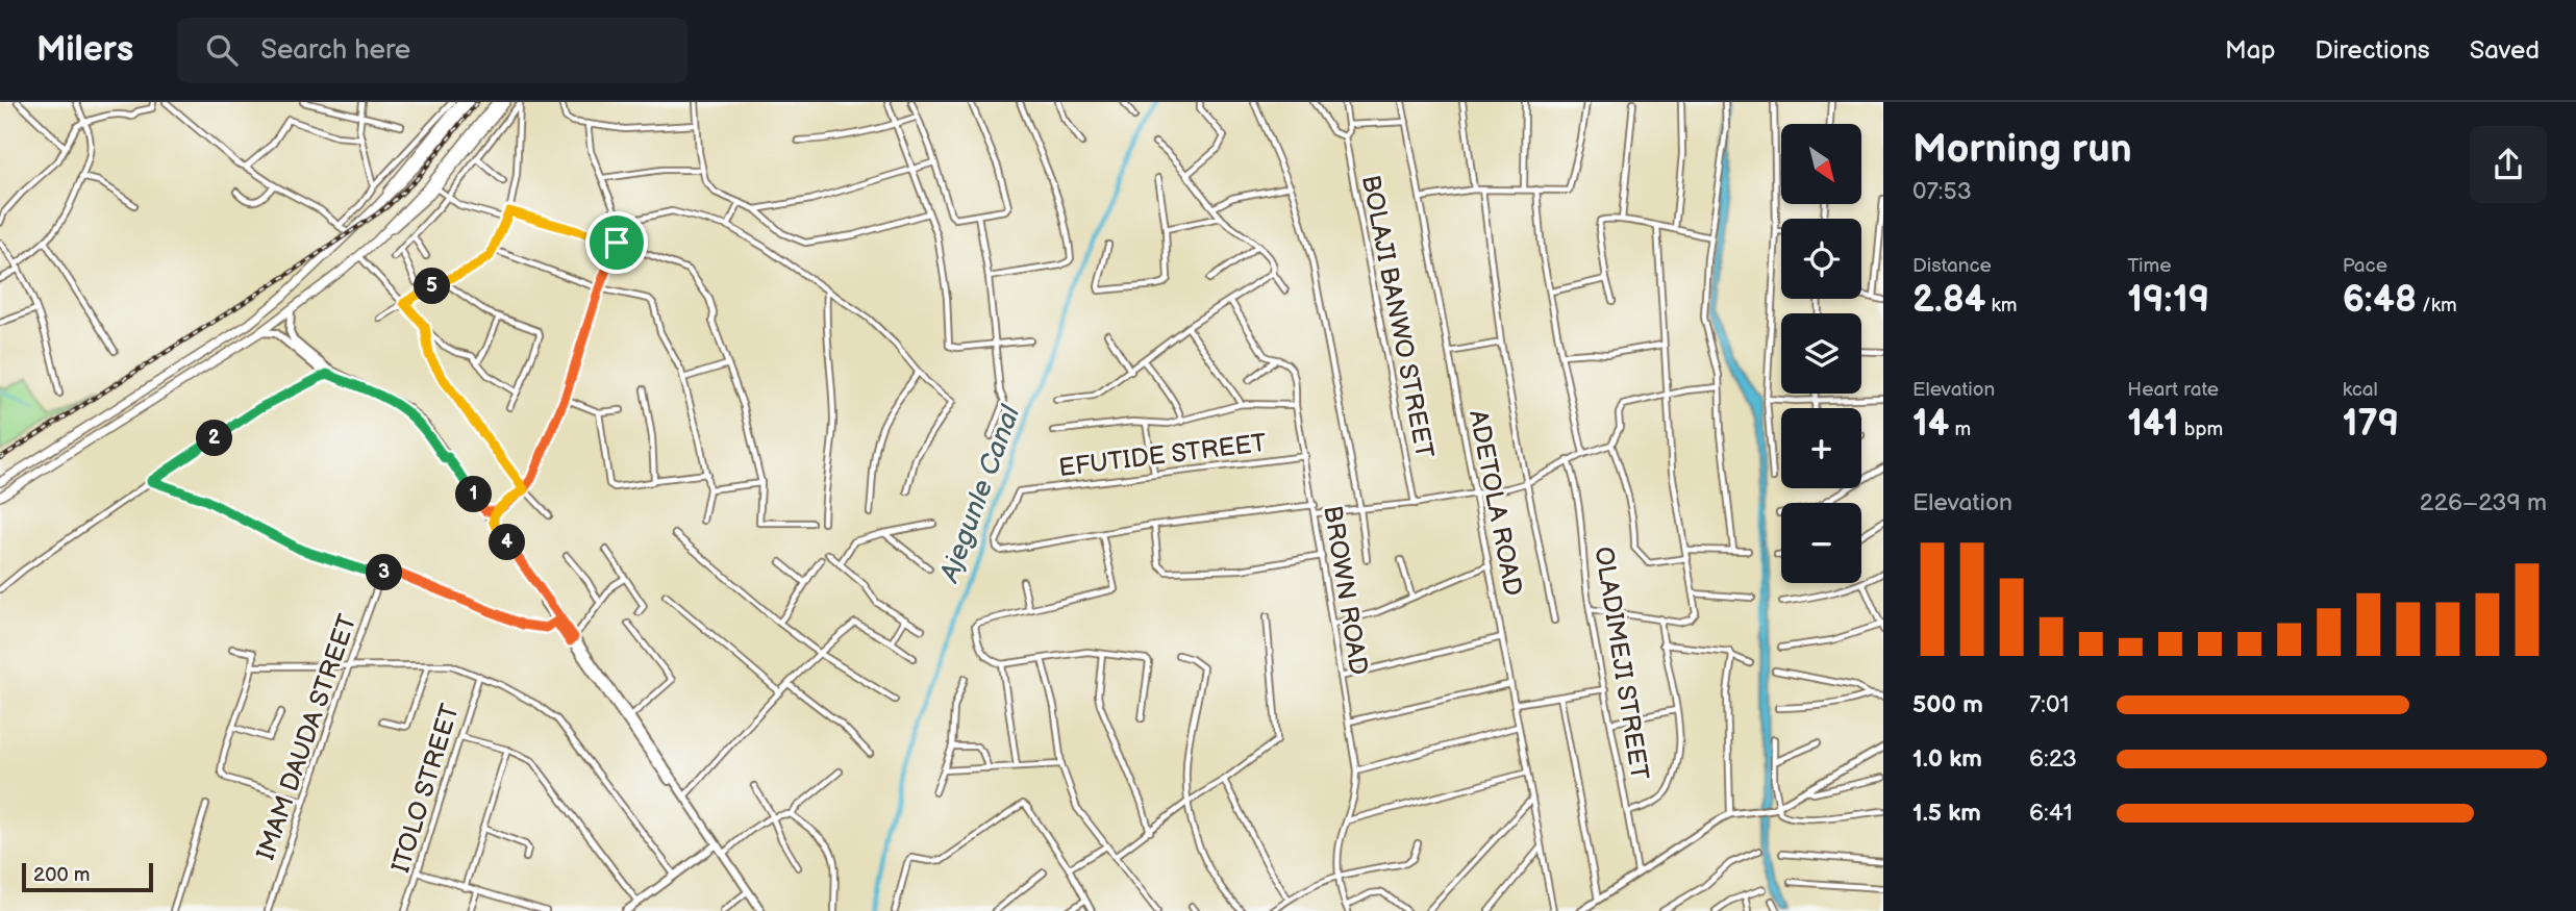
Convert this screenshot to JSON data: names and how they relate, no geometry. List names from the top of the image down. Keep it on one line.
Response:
{"streets":{"street":["BOLAJI BANWO STREET","EFUTIDE STREET","ADETOLA ROAD","BROWN ROAD","OLADIMEJI STREET","IMAM DAUDA STREET","ITOLO STREET"]},"crossings":[["EFUTIDE STREET","BROWN ROAD"]],"water":["Ajegunle Canal"],"scale_bar":"200 m","north":"bottom right","page":{"header":"Milers","search":"Search here","nav":["Map","Directions","Saved"],"heading":["Morning run","07:53"],"map_buttons":["+","−"],"stats":[["Distance","2.84 km"],["Time","19:19"],["Pace","6:48 /km"],["Elevation","14 m"],["Heart rate","141 bpm"],["kcal","179"]],"pins":["5","2","1","4","3"],"chart":["Elevation","226–239 m"],"list":[{"name":"500 m","note":"7:01"},{"name":"1.0 km","note":"6:23"},{"name":"1.5 km","note":"6:41"}],"scale":"200 m"}}
